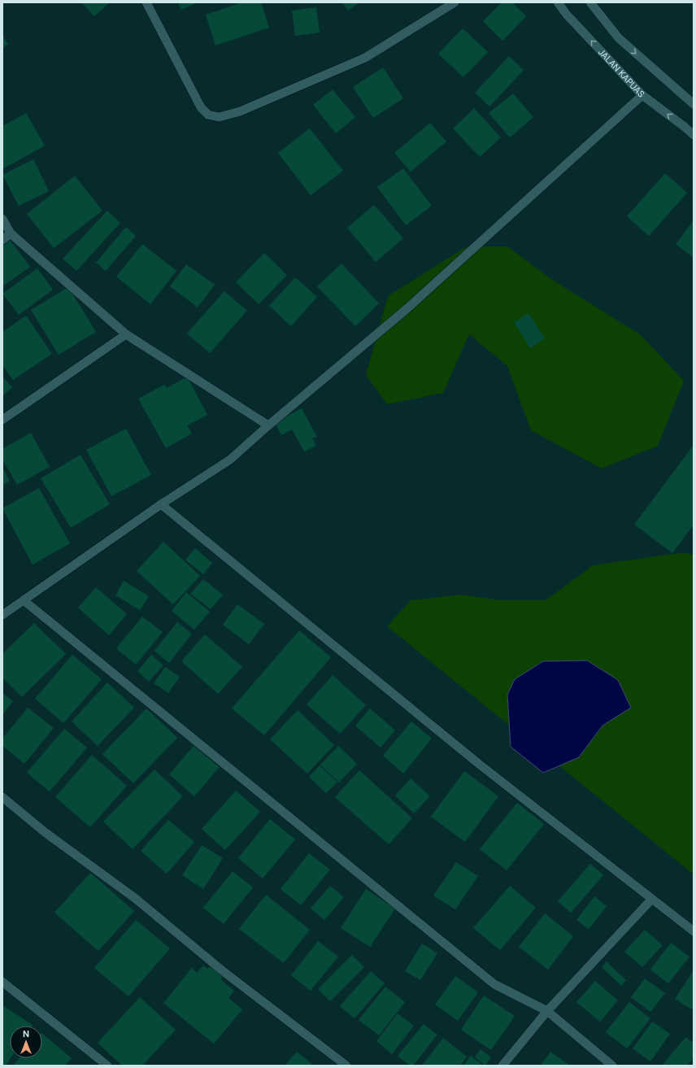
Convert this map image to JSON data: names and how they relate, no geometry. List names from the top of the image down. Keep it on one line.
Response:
{"streets":{"street":["JALAN KAPUAS"]},"north":"top"}
